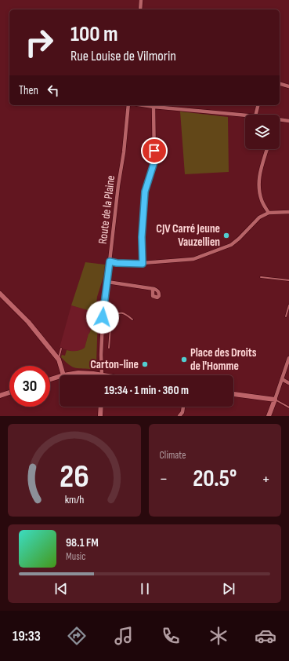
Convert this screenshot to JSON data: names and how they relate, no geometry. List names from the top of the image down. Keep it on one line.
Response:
{"streets":{"street":["Route de la Plaine"]},"places":["CJV Carré Jeune Vauzellien","Place des Droits de l'Homme","Carton-line"],"page":{"turn":["100 m","Rue Louise de Vilmorin"],"then":"Then","limit":"30","trip":"19:34 · 1 min · 360 m","tile":"Climate","heat":["−","20.5°","+"],"song":["98.1 FM","Music"],"tabs":"19:33","gauge":["26","km/h"]}}
